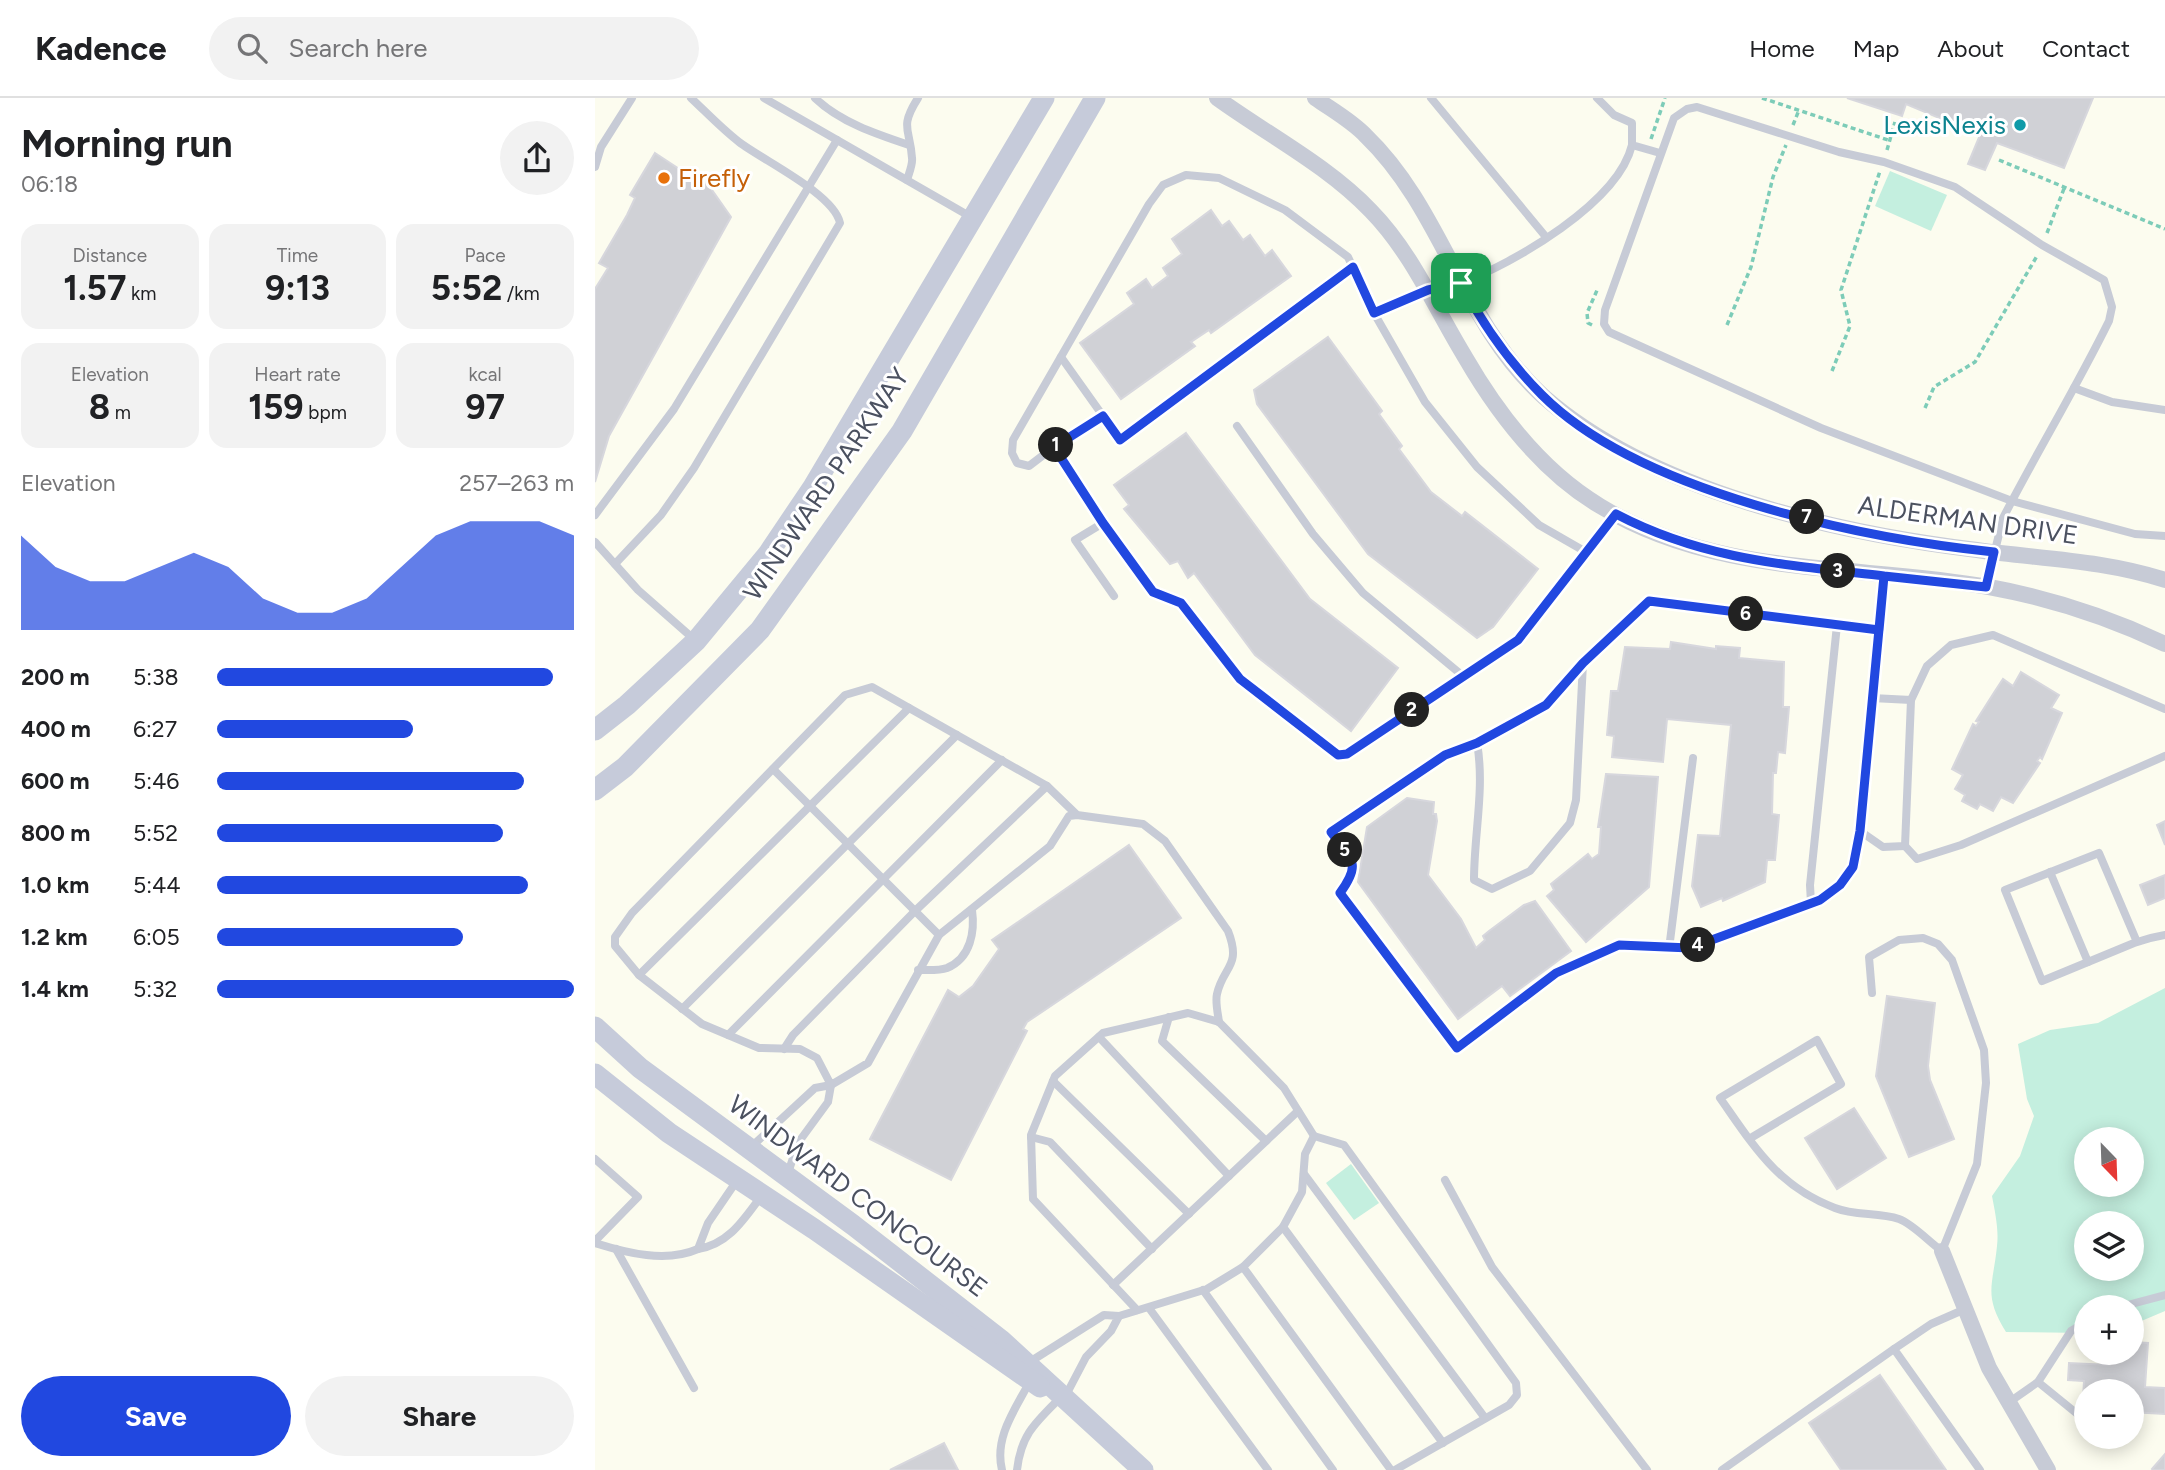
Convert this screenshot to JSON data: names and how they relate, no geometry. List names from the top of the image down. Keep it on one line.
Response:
{"streets":{"main road":["WINDWARD PARKWAY","WINDWARD CONCOURSE"],"street":["ALDERMAN DRIVE"]},"places":["LexisNexis","Firefly"],"north":"bottom right","page":{"header":"Kadence","search":"Search here","nav":["Home","Map","About","Contact"],"heading":["Morning run","06:18"],"stats":[["Distance","1.57 km"],["Time","9:13"],["Pace","5:52 /km"],["Elevation","8 m"],["Heart rate","159 bpm"],["kcal","97"]],"pins":["1","7","3","6","2","5","4"],"chart":["Elevation","257–263 m"],"list":[{"name":"200 m","note":"5:38"},{"name":"400 m","note":"6:27"},{"name":"600 m","note":"5:46"},{"name":"800 m","note":"5:52"},{"name":"1.0 km","note":"5:44"},{"name":"1.2 km","note":"6:05"},{"name":"1.4 km","note":"5:32"}],"map_buttons":["+","−"],"buttons":["Save","Share"]}}
